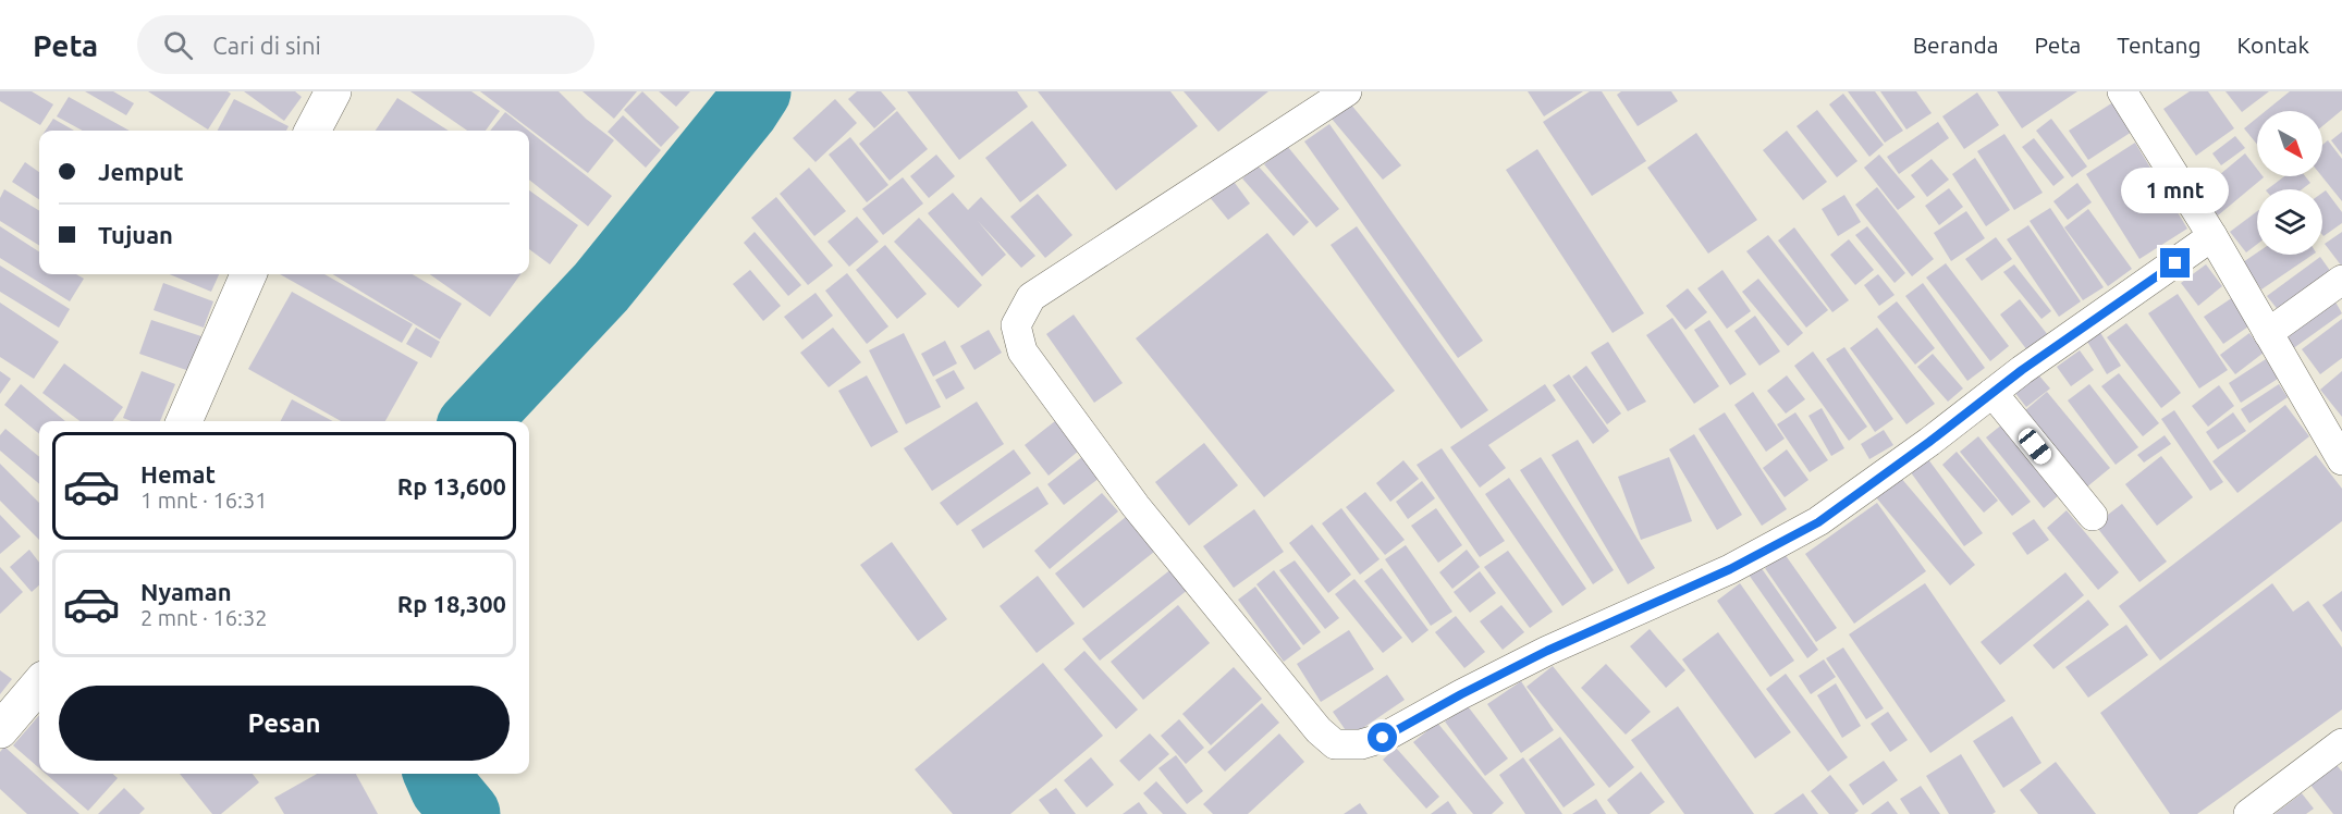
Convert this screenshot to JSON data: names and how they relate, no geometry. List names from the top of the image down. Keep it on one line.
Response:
{"north":"bottom right","page":{"header":"Peta","search":"Cari di sini","nav":["Beranda","Peta","Tentang","Kontak"],"banner":["Jemput","Tujuan"],"bubble":"1 mnt","list":[{"name":"Hemat","note":"1 mnt · 16:31","value":"Rp 13,600"},{"name":"Nyaman","note":"2 mnt · 16:32","value":"Rp 18,300"}],"buttons":"Pesan"}}
